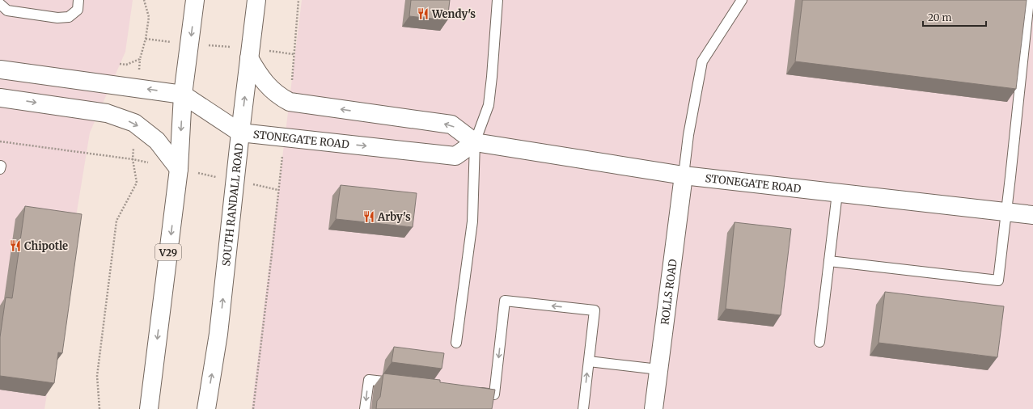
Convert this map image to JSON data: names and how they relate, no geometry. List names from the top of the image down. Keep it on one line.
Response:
{"streets":{"street":["STONEGATE ROAD","SOUTH RANDALL ROAD","V29","ROLLS ROAD"]},"crossings":[["STONEGATE ROAD","SOUTH RANDALL ROAD"],["STONEGATE ROAD","V29"],["STONEGATE ROAD","ROLLS ROAD"]],"places":{"restaurant":["Wendy's","Arby's","Chipotle"]},"scale_bar":"20 m"}
